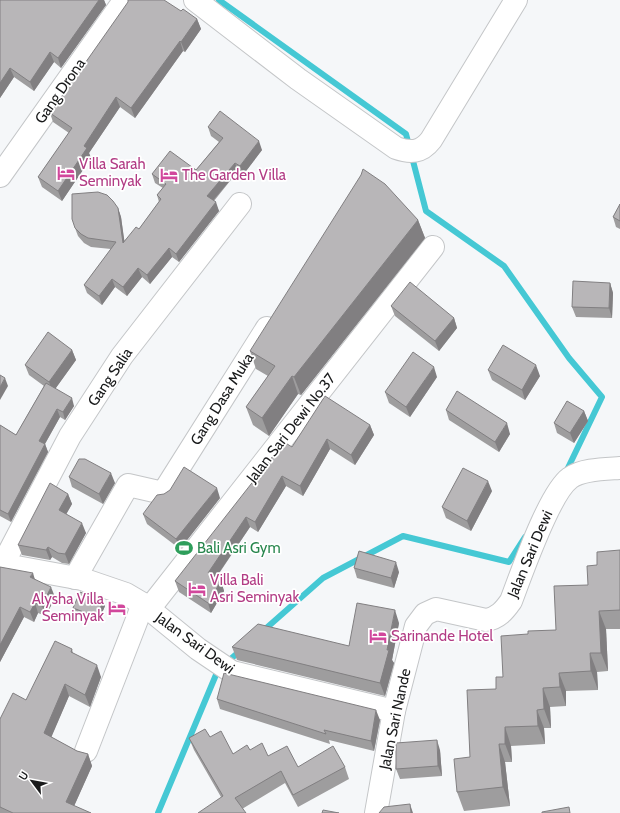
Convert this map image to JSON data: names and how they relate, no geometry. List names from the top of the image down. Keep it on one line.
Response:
{"streets":{"street":["Gang Drona","Gang Salia","Gang Dasa Muka","Jalan Sari Dewi No.37","Jalan Sari Dewi","Jalan Sari Nande"]},"crossings":[["Gang Salia","Jalan Sari Dewi"],["Gang Dasa Muka","Jalan Sari Dewi"],["Jalan Sari Dewi No.37","Jalan Sari Dewi"],["Jalan Sari Dewi","Jalan Sari Nande"]],"places":{"hotel":["Villa Sarah Seminyak","The Garden Villa","Villa Bali Asri Seminyak","Alysha Villa Seminyak","Sarinande Hotel"],"sports":["Bali Asri Gym"]},"north":"top left"}
